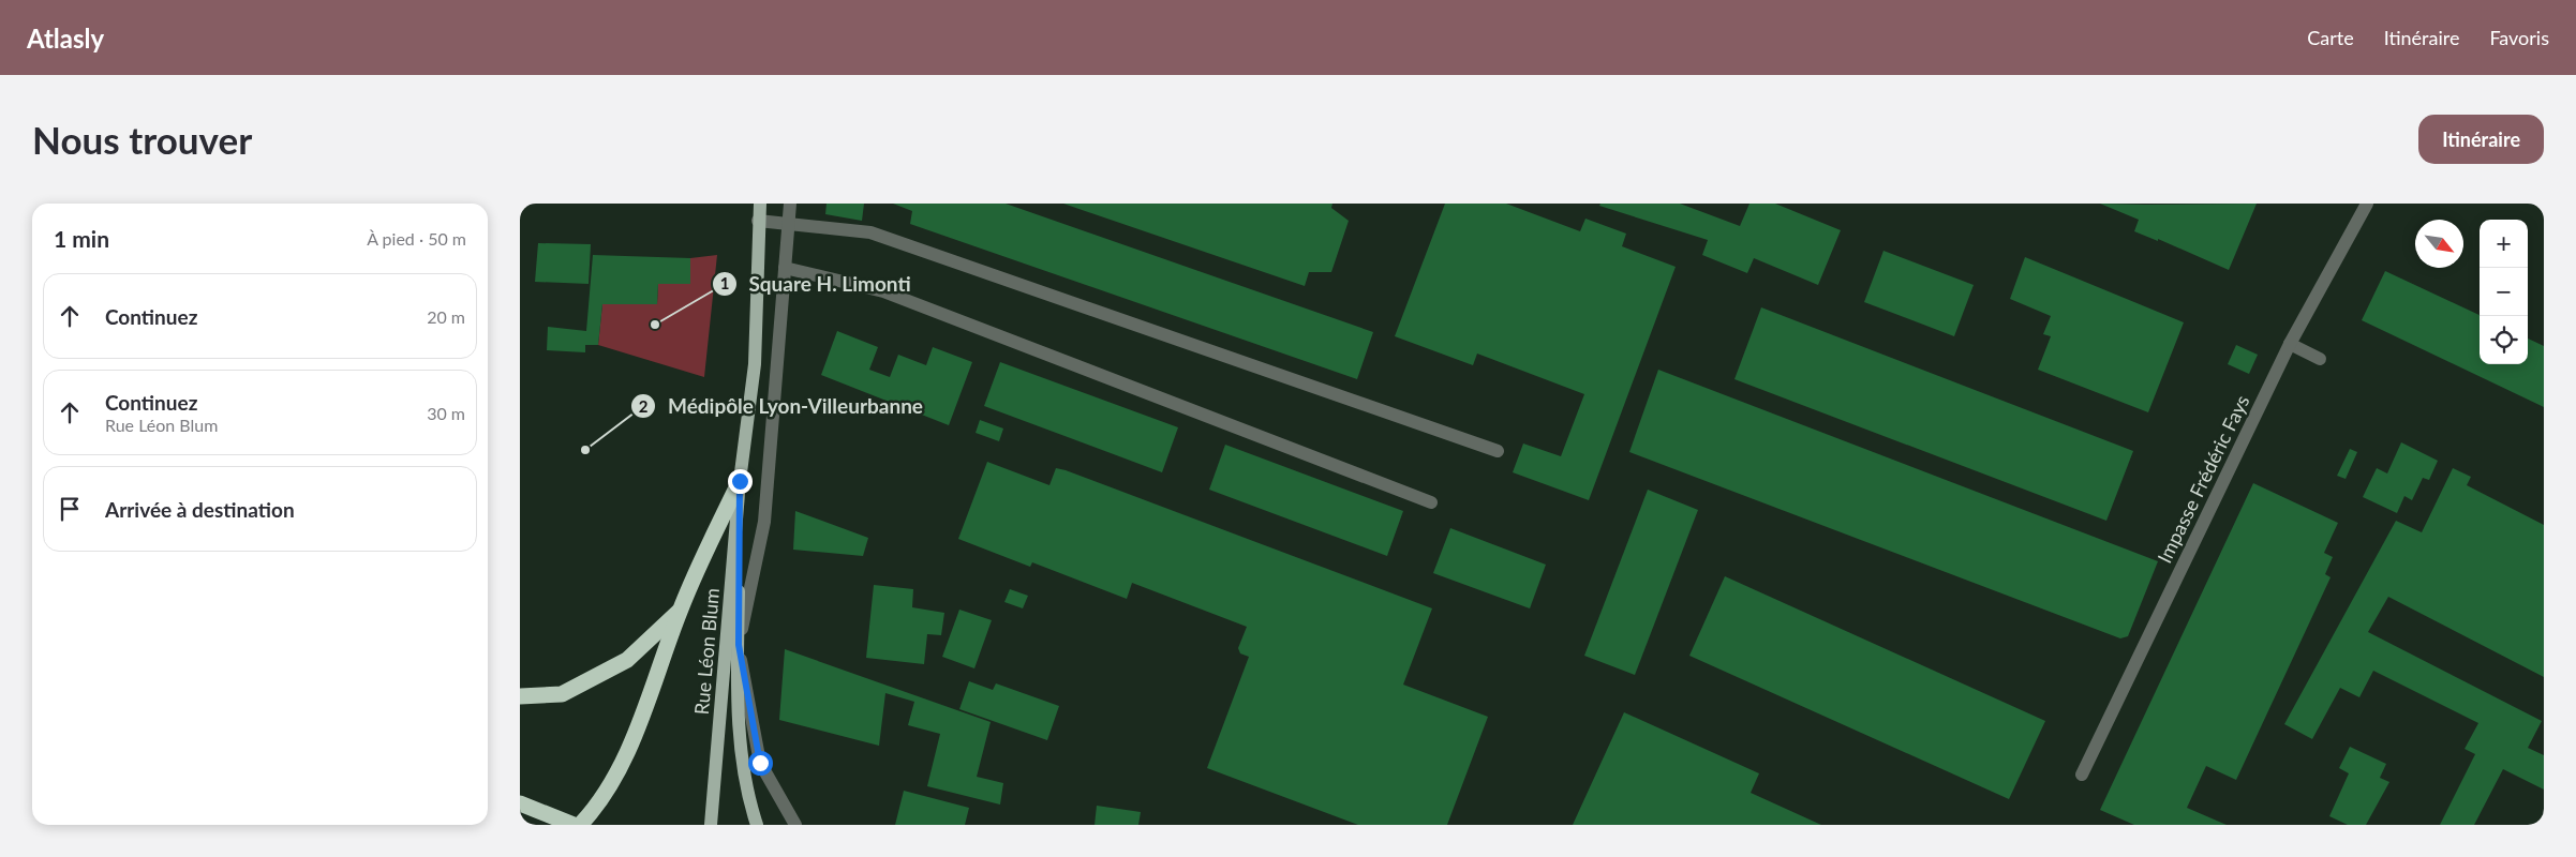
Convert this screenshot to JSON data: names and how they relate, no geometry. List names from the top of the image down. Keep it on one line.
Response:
{"streets":{"main road":["Rue Léon Blum"],"street":["Impasse Frédéric Fays"]},"places":["Square H. Limonti","Médipôle Lyon-Villeurbanne"],"north":"bottom right","page":{"header":"Atlasly","nav":["Carte","Itinéraire","Favoris"],"buttons":"Itinéraire","title":"Nous trouver","heading":["1 min","À pied · 50 m"],"map_buttons":["+","−"],"list":[["Continuez","20 m"],["Continuez","Rue Léon Blum","30 m"],"Arrivée à destination"]}}
